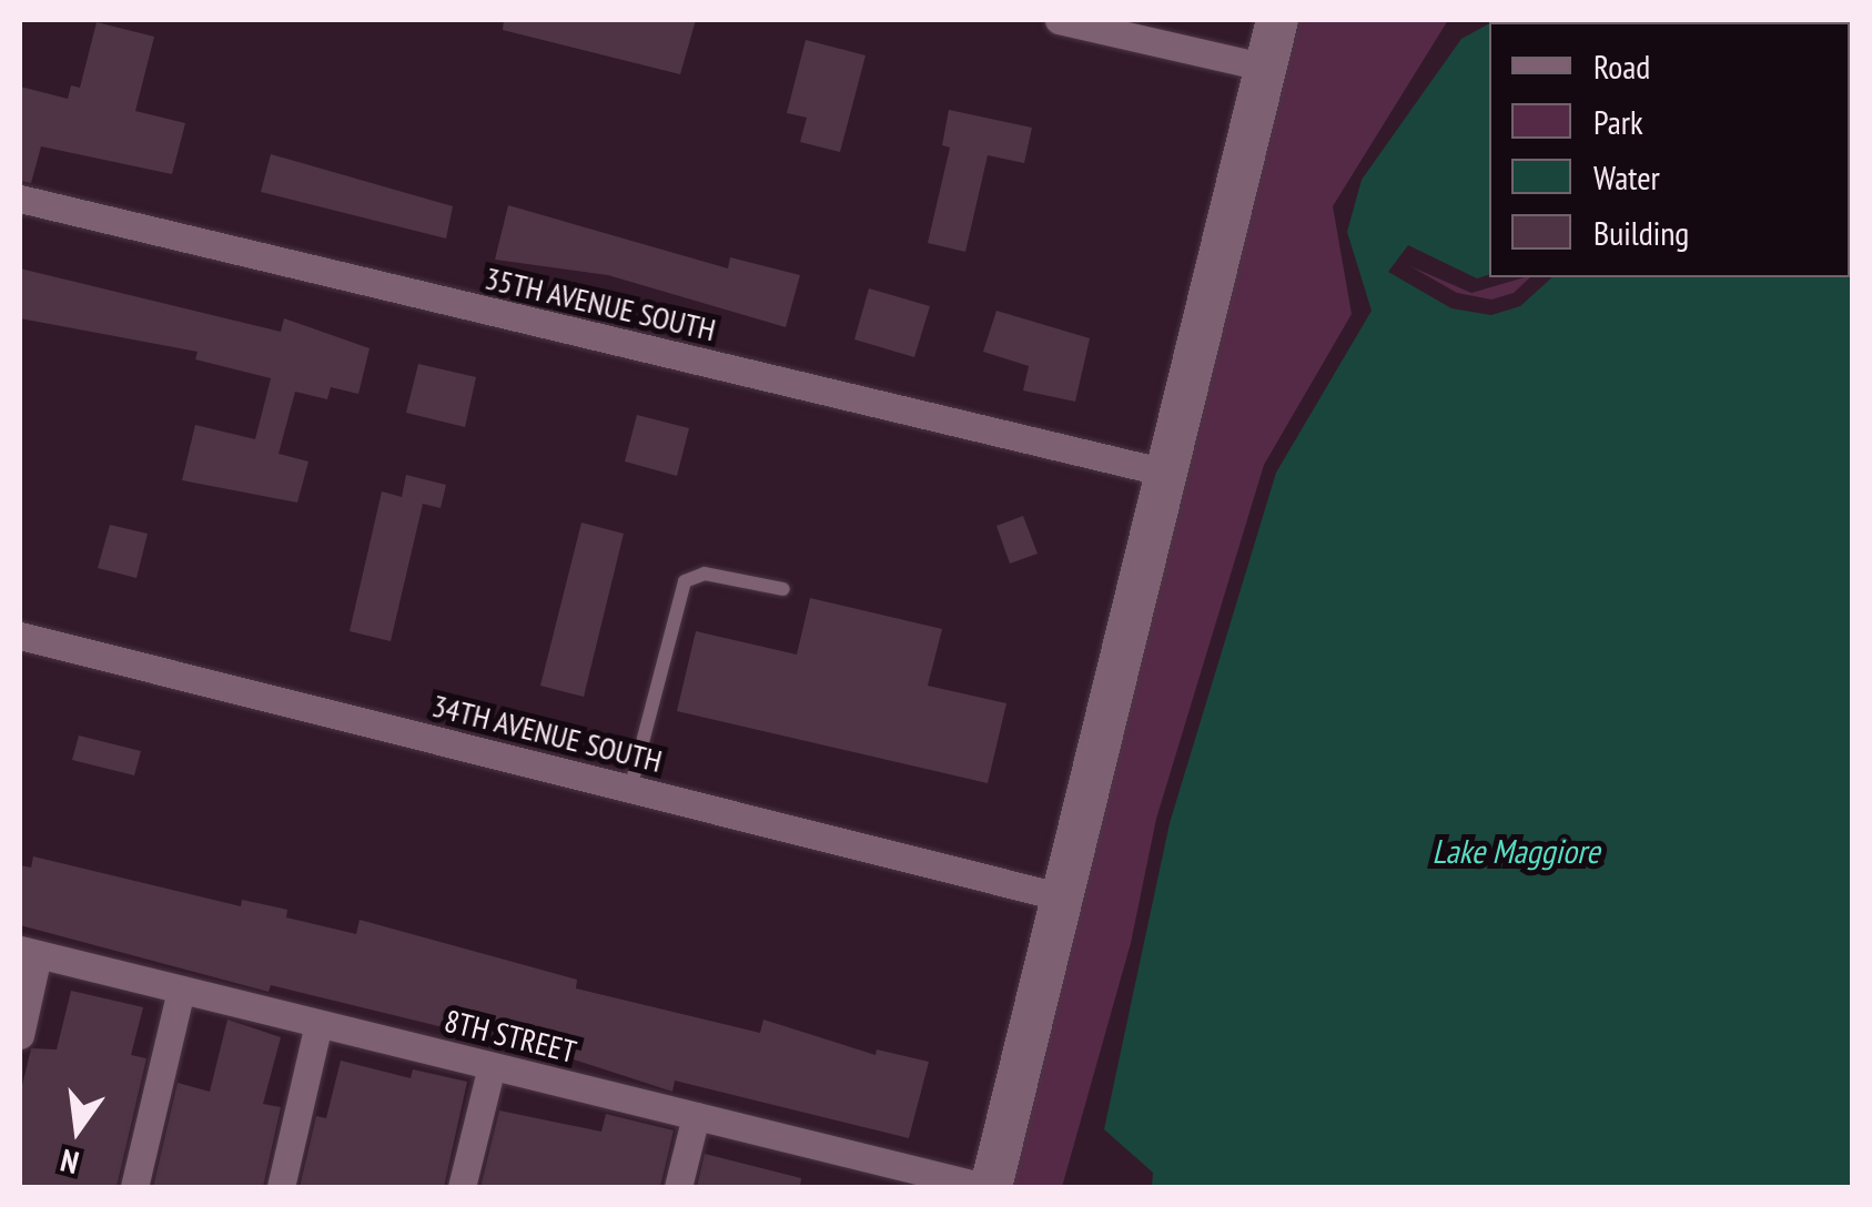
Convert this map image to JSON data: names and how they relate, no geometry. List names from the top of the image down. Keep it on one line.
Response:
{"streets":{"street":["35TH AVENUE SOUTH","34TH AVENUE SOUTH","8TH STREET"]},"water":["Lake Maggiore"],"legend":["Road","Park","Water","Building"],"north":"bottom"}
